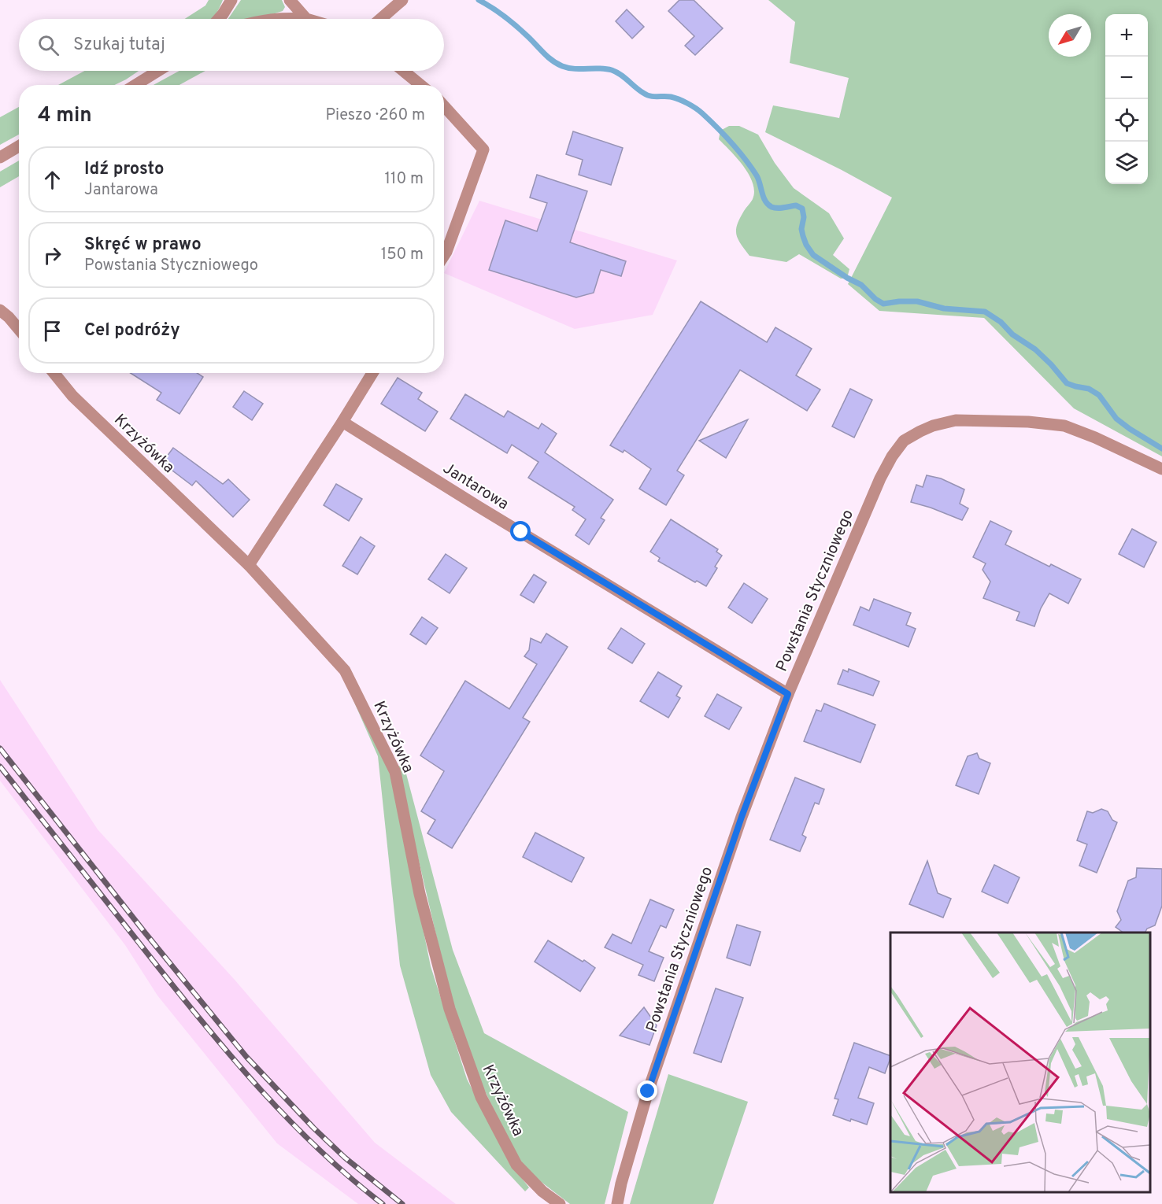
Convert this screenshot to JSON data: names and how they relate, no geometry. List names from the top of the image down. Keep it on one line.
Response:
{"streets":{"street":["Krzyżówka","Jantarowa","Powstania Styczniowego"]},"crossings":[["Jantarowa","Powstania Styczniowego"]],"north":"bottom left","page":{"map_buttons":["+","−"],"search":"Szukaj tutaj","heading":["4 min","Pieszo · 260 m"],"list":[["Idź prosto","Jantarowa","110 m"],["Skręć w prawo","Powstania Styczniowego","150 m"],"Cel podróży"]}}
